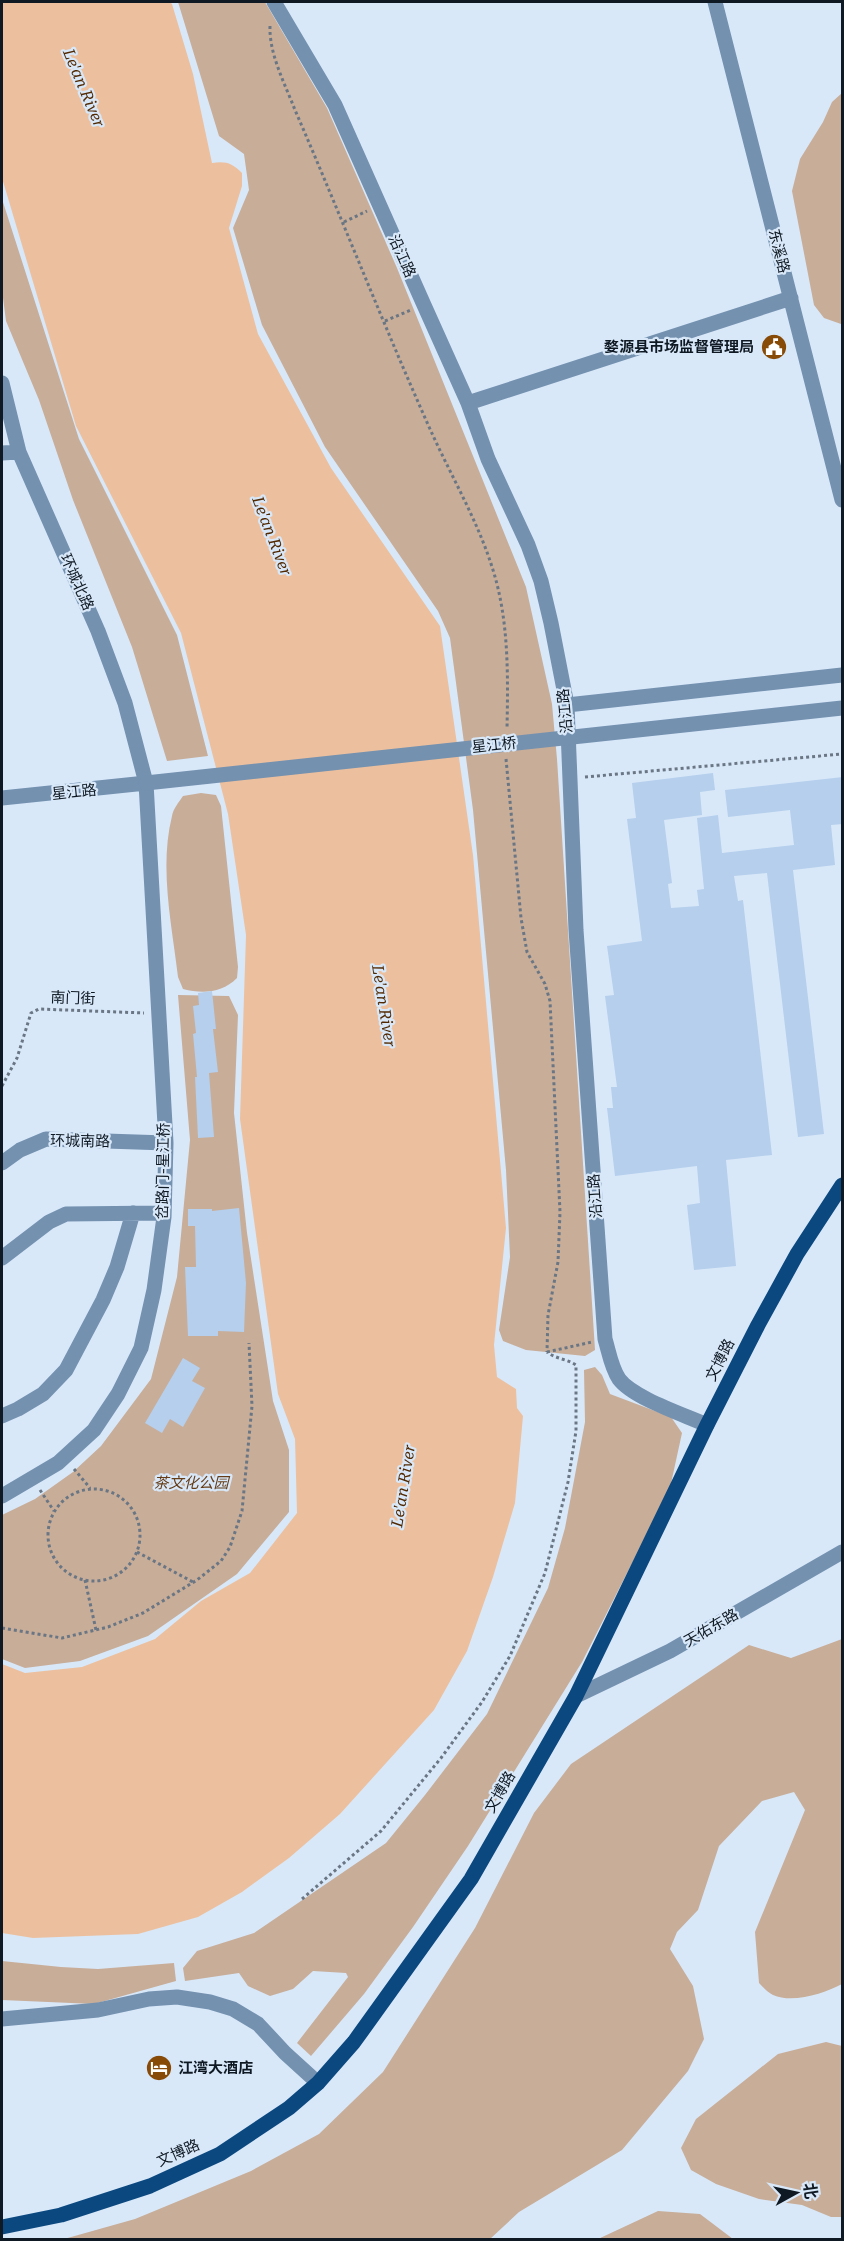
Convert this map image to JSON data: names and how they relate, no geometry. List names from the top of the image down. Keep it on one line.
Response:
{"streets":{"main road":["文博路"],"street":["东溪路","沿江路","环城北路","星江桥","星江路","环城南路","岔路门-星江桥","天佑东路"],"path":["南门街"]},"crossings":[["沿江路","文博路"],["环城北路","星江桥"],["环城北路","星江路"],["环城北路","岔路门-星江桥"],["星江桥","星江路"],["星江桥","岔路门-星江桥"],["星江路","岔路门-星江桥"],["南门街","岔路门-星江桥"],["环城南路","岔路门-星江桥"],["文博路","天佑东路"]],"water":["Le'an River"],"parks":["茶文化公园"],"places":{"public building":["婺源县市场监督管理局"],"hotel":["江湾大酒店"]},"north":"right"}
